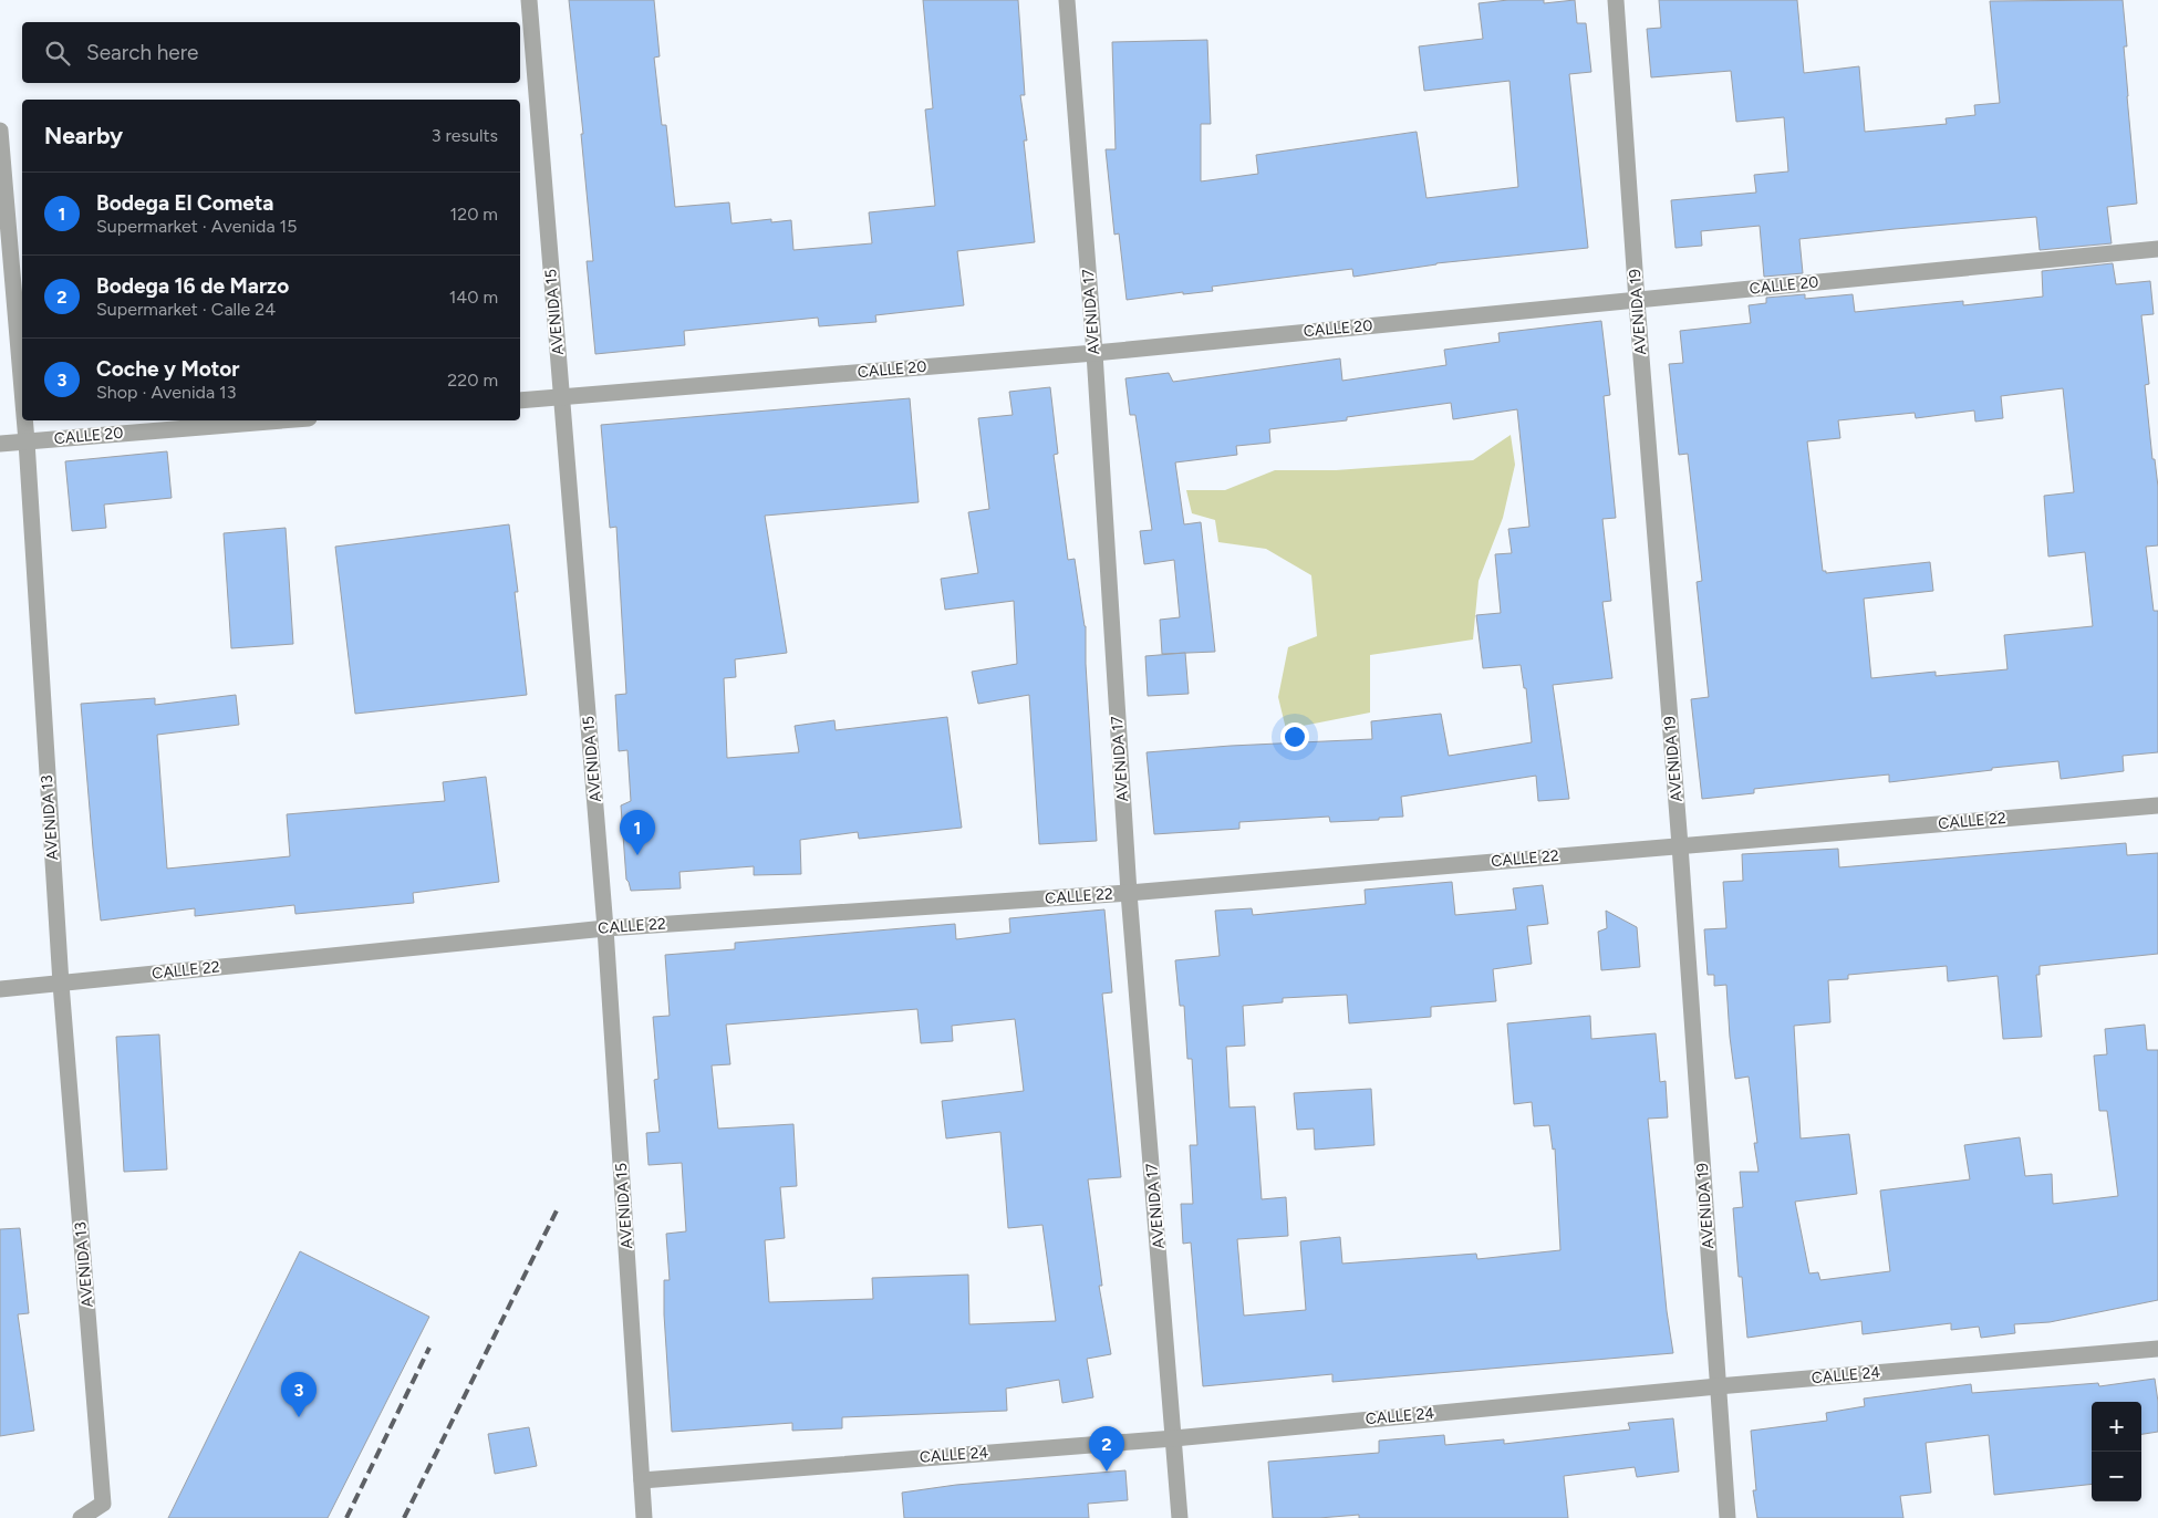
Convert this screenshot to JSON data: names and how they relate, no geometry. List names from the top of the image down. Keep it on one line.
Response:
{"streets":{"street":["CALLE 20","AVENIDA 15","AVENIDA 17","AVENIDA 19","AVENIDA 13","CALLE 22","CALLE 24"]},"crossings":[["CALLE 20","AVENIDA 15"],["CALLE 20","AVENIDA 17"],["CALLE 20","AVENIDA 19"],["CALLE 20","AVENIDA 13"],["AVENIDA 15","CALLE 22"],["AVENIDA 15","CALLE 24"],["AVENIDA 17","CALLE 22"],["AVENIDA 17","CALLE 24"],["AVENIDA 19","CALLE 22"],["AVENIDA 19","CALLE 24"],["AVENIDA 13","CALLE 22"]],"page":{"search":"Search here","heading":["Nearby","3 results"],"list":[{"mark":"1","name":"Bodega El Cometa","note":"Supermarket · Avenida 15","value":"120 m"},{"mark":"2","name":"Bodega 16 de Marzo","note":"Supermarket · Calle 24","value":"140 m"},{"mark":"3","name":"Coche y Motor","note":"Shop · Avenida 13","value":"220 m"}],"pins":["1","3","2"],"map_buttons":["+","−"]}}
